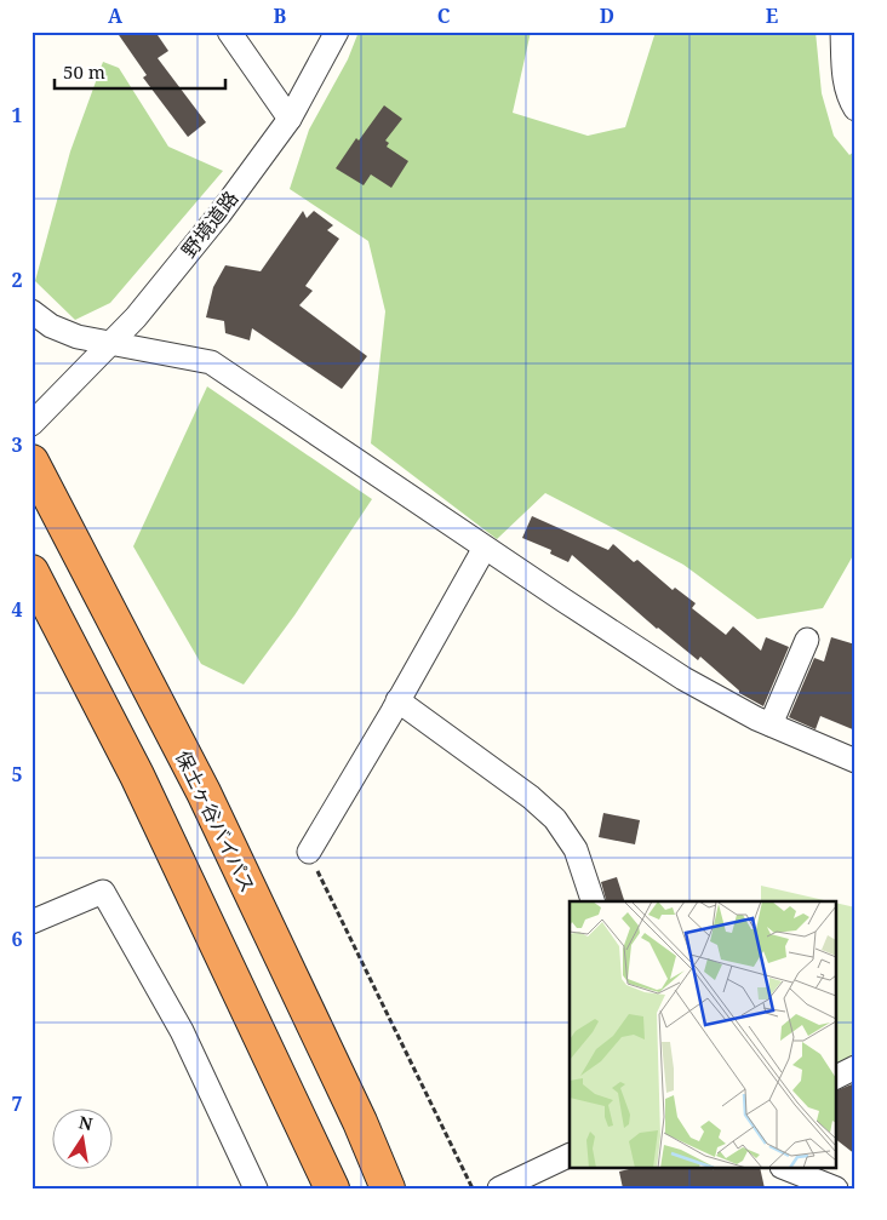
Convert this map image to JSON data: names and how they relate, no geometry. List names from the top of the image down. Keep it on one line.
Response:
{"streets":{"highway":["保土ヶ谷バイパス"],"street":["野境道路"]},"scale_bar":"50 m","north":"top","grid":{"columns":["A","B","C","D","E"],"rows":["1","2","3","4","5","6","7"]}}
